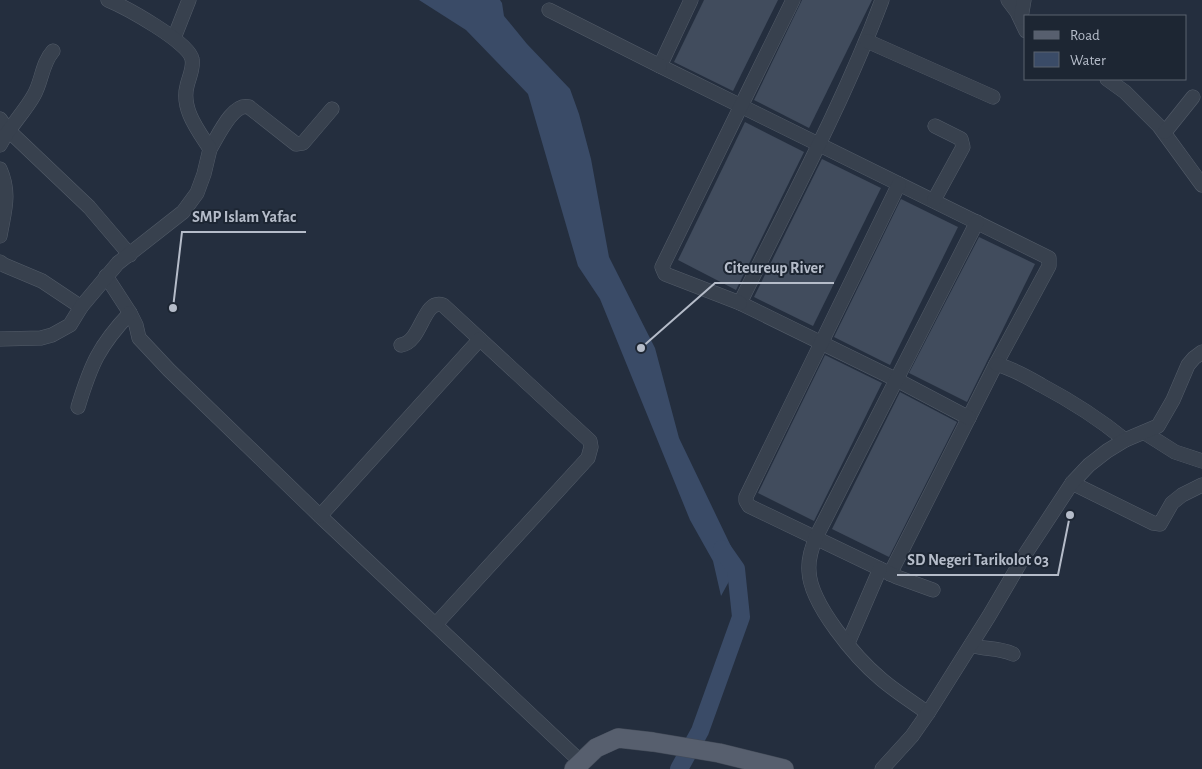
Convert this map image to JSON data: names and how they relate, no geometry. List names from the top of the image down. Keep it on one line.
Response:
{"places":["SMP Islam Yafac","Citeureup River","SD Negeri Tarikolot 03"],"legend":["Road","Water"]}
